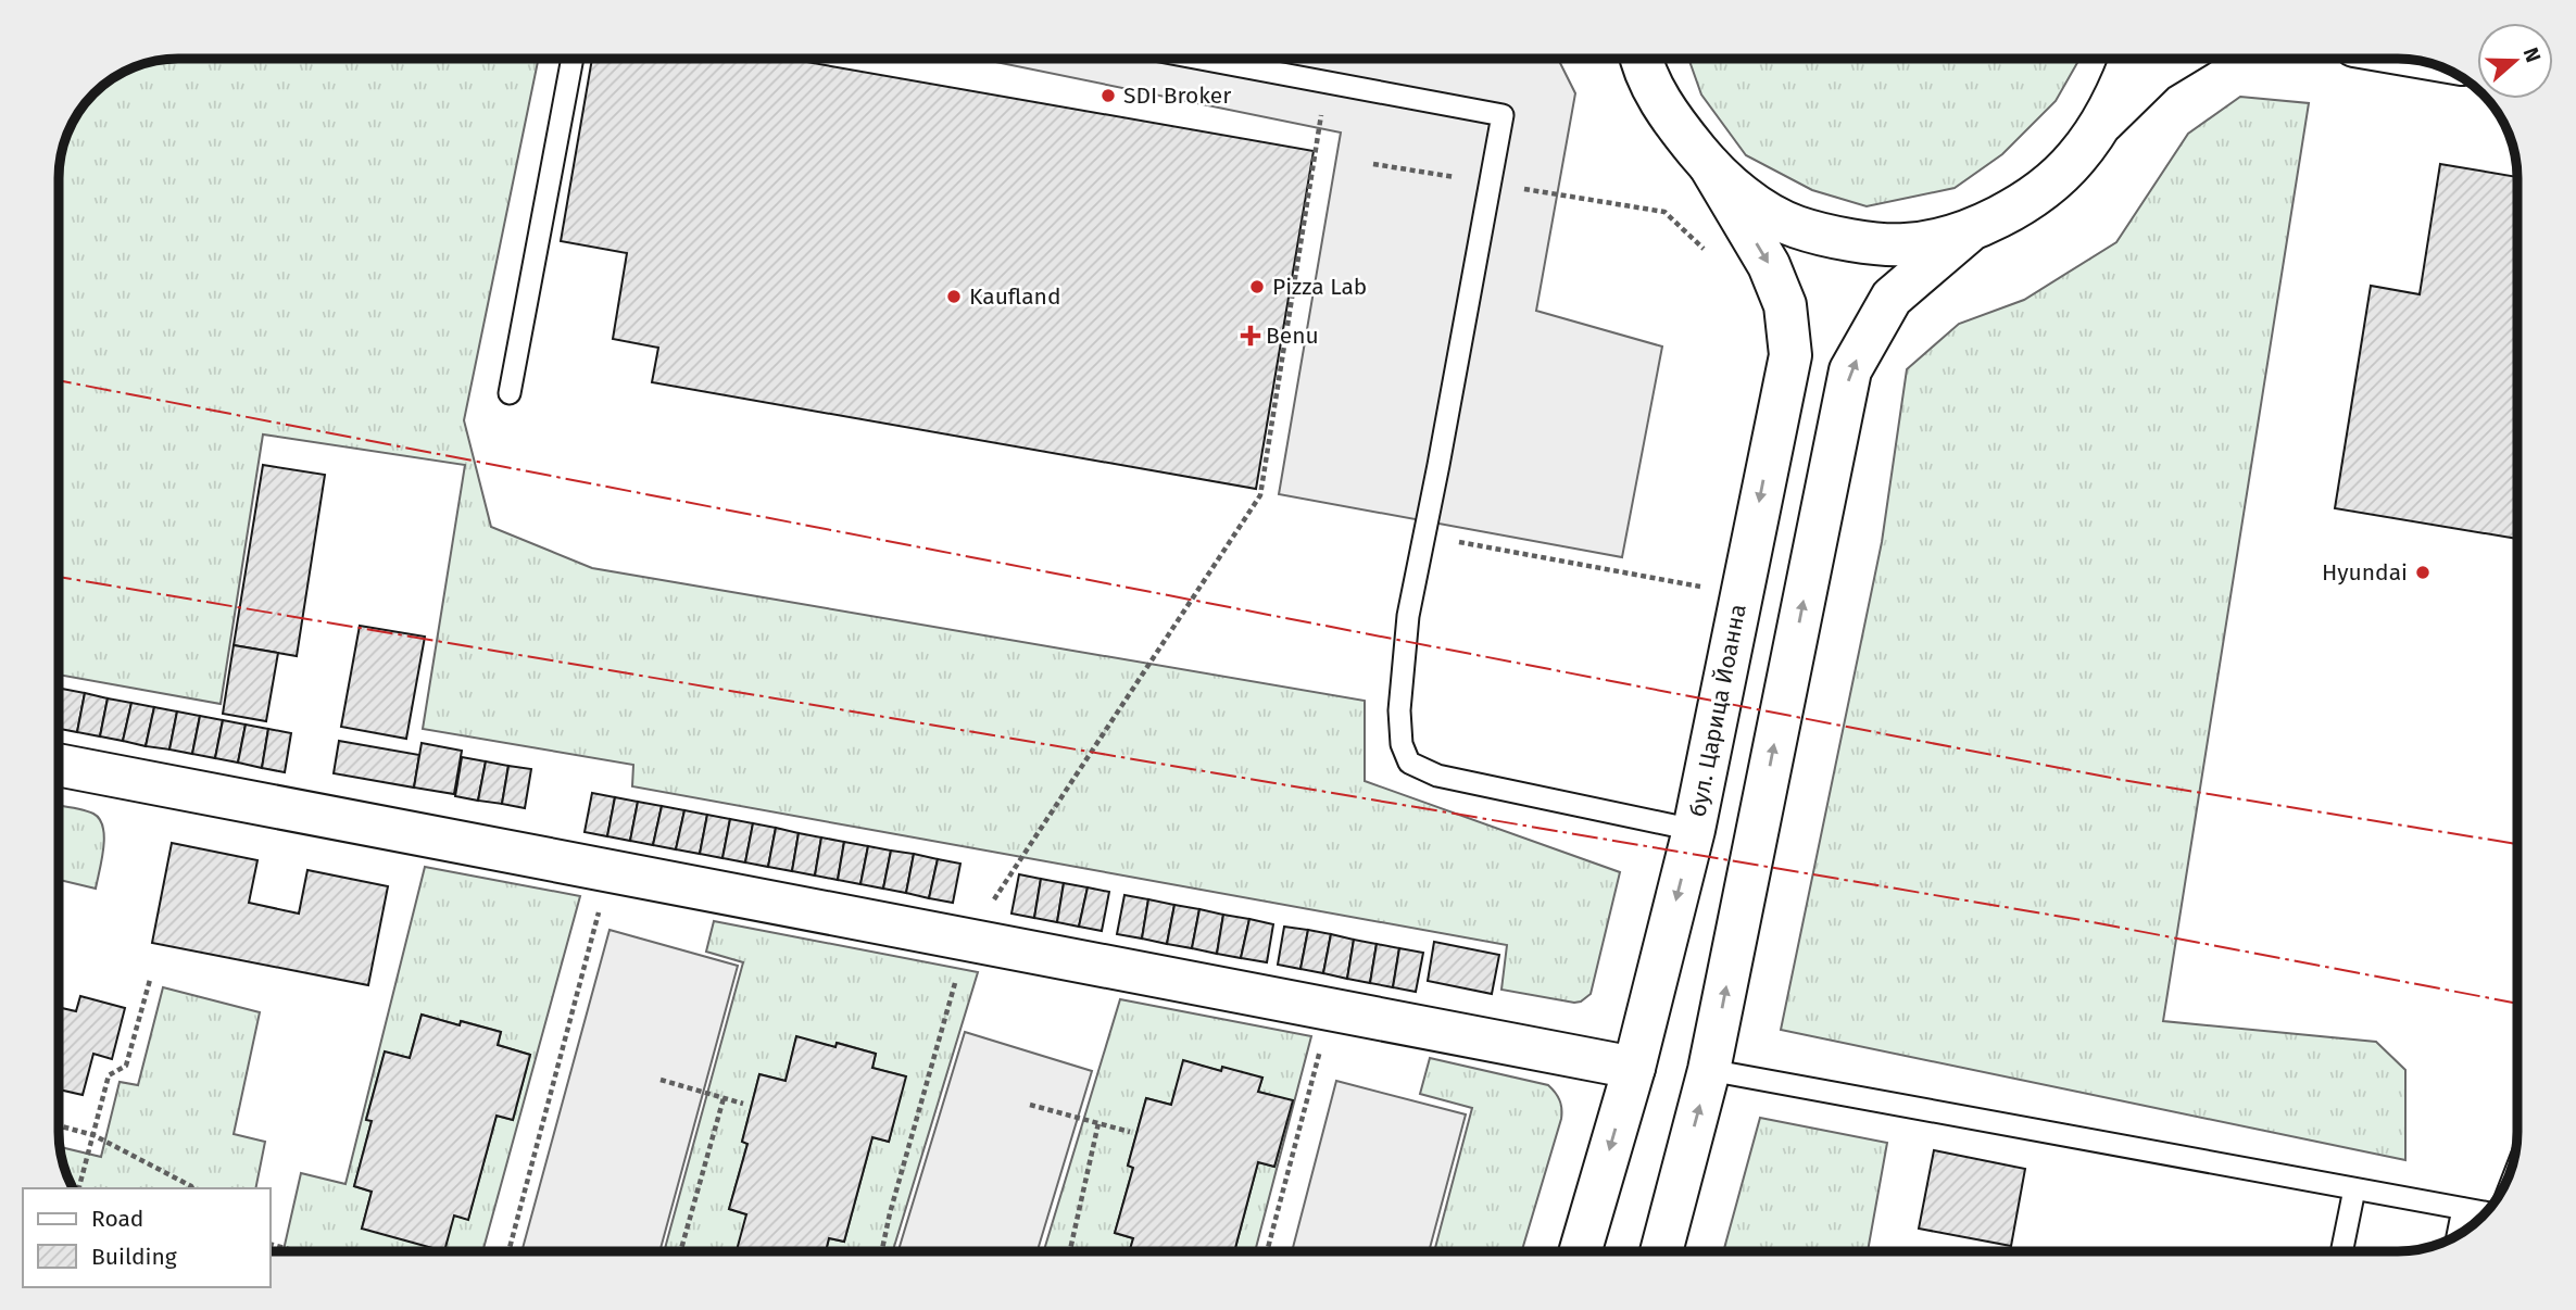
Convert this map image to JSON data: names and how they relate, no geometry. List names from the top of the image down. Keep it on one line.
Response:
{"streets":{"main road":["бул. Царица Йоанна"]},"places":{"other":["SDI Broker","Pizza Lab","Kaufland","Hyundai"],"health":["Benu"]},"legend":["Road","Building"],"north":"right"}
